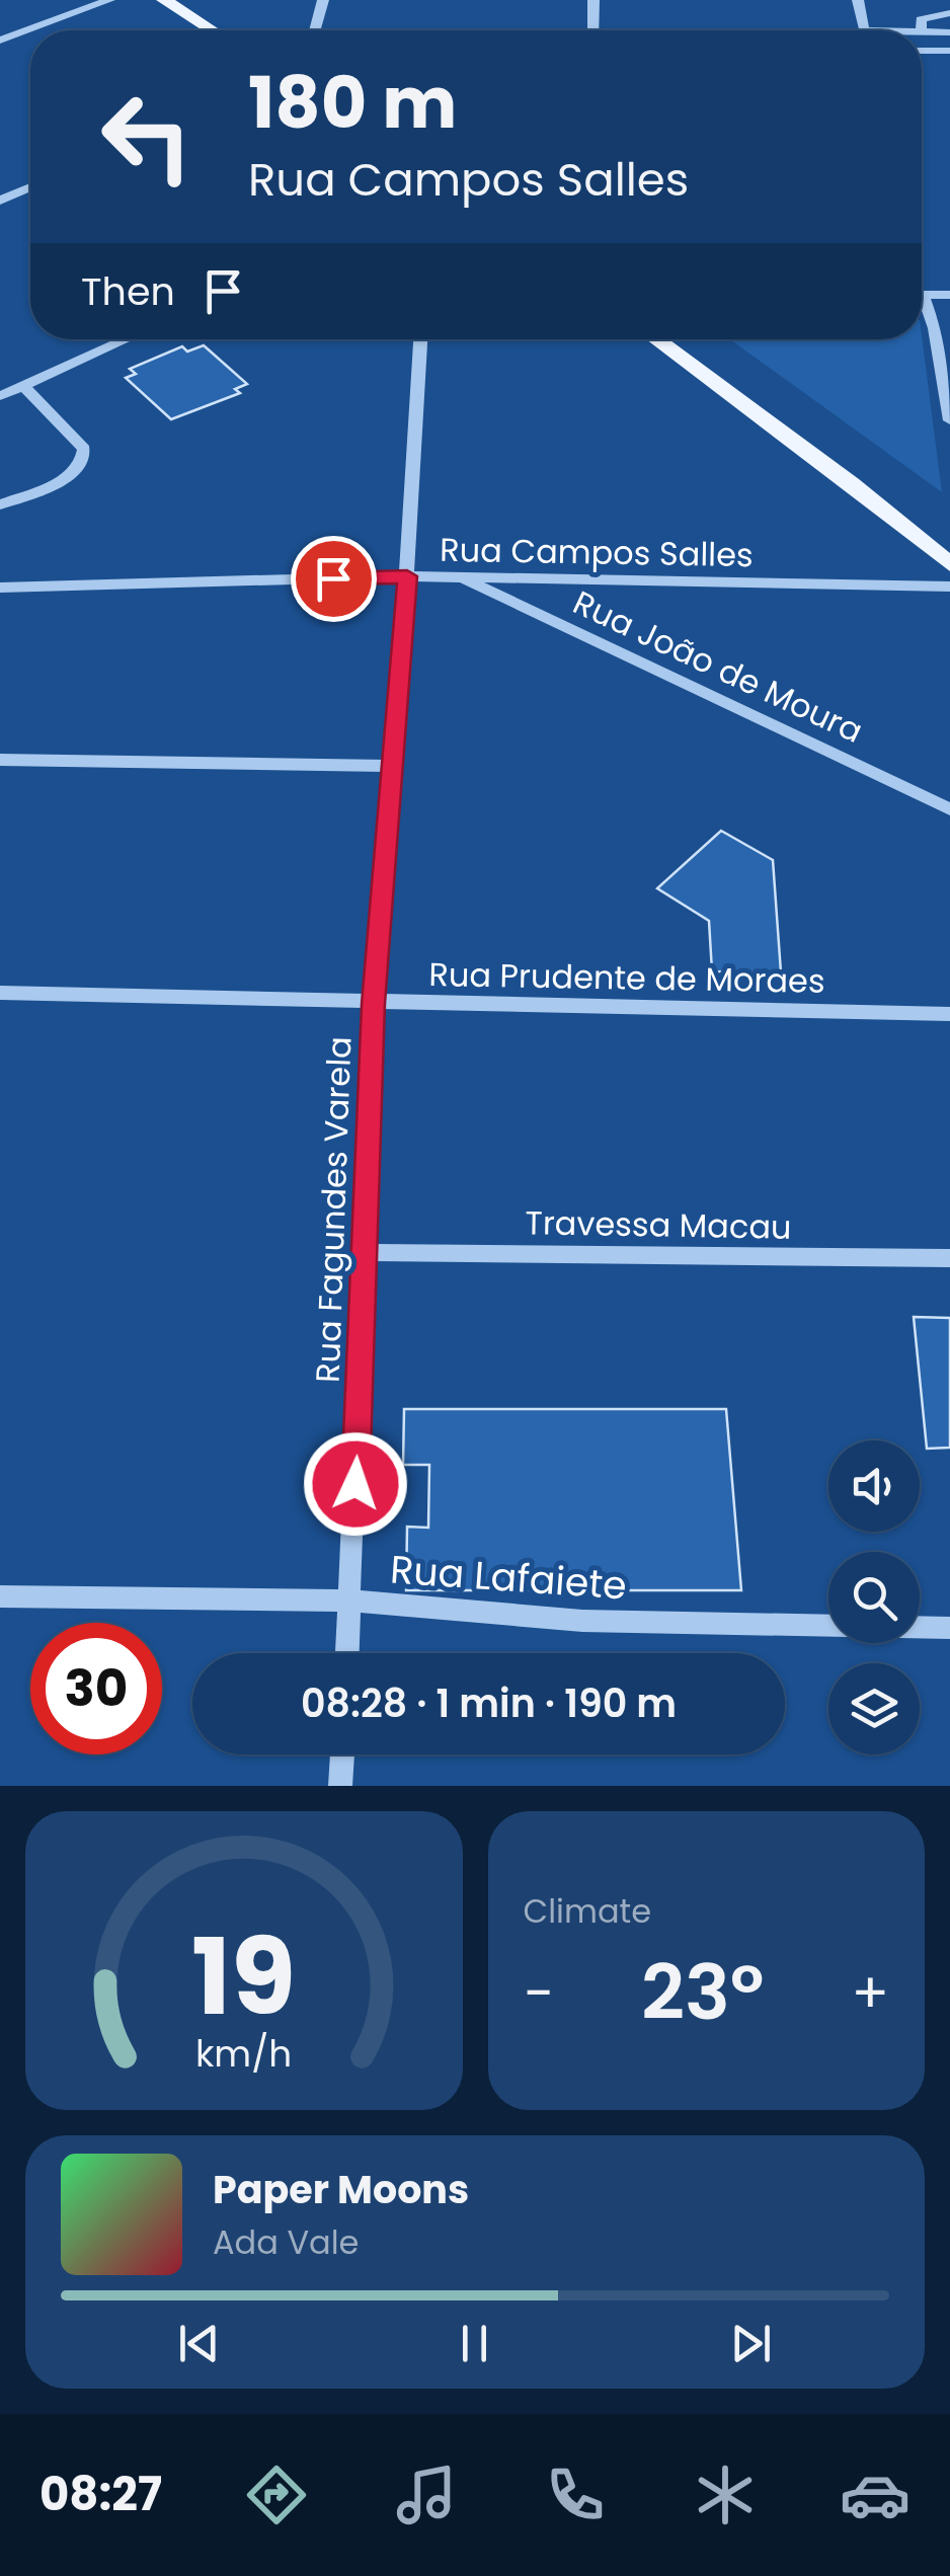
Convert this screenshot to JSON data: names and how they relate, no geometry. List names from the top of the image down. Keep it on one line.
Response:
{"streets":{"street":["Rua Campos Salles","Rua João de Moura","Rua Prudente de Moraes","Rua Fagundes Varela","Travessa Macau","Rua Lafaiete"]},"crossings":[["Rua Campos Salles","Rua João de Moura"],["Rua Campos Salles","Rua Fagundes Varela"],["Rua Prudente de Moraes","Rua Fagundes Varela"],["Rua Fagundes Varela","Travessa Macau"],["Rua Fagundes Varela","Rua Lafaiete"]],"page":{"turn":["180 m","Rua Campos Salles"],"then":"Then","limit":"30","trip":"08:28 · 1 min · 190 m","tile":"Climate","heat":["−","23°","+"],"song":["Paper Moons","Ada Vale"],"tabs":"08:27","gauge":["19","km/h"]}}
